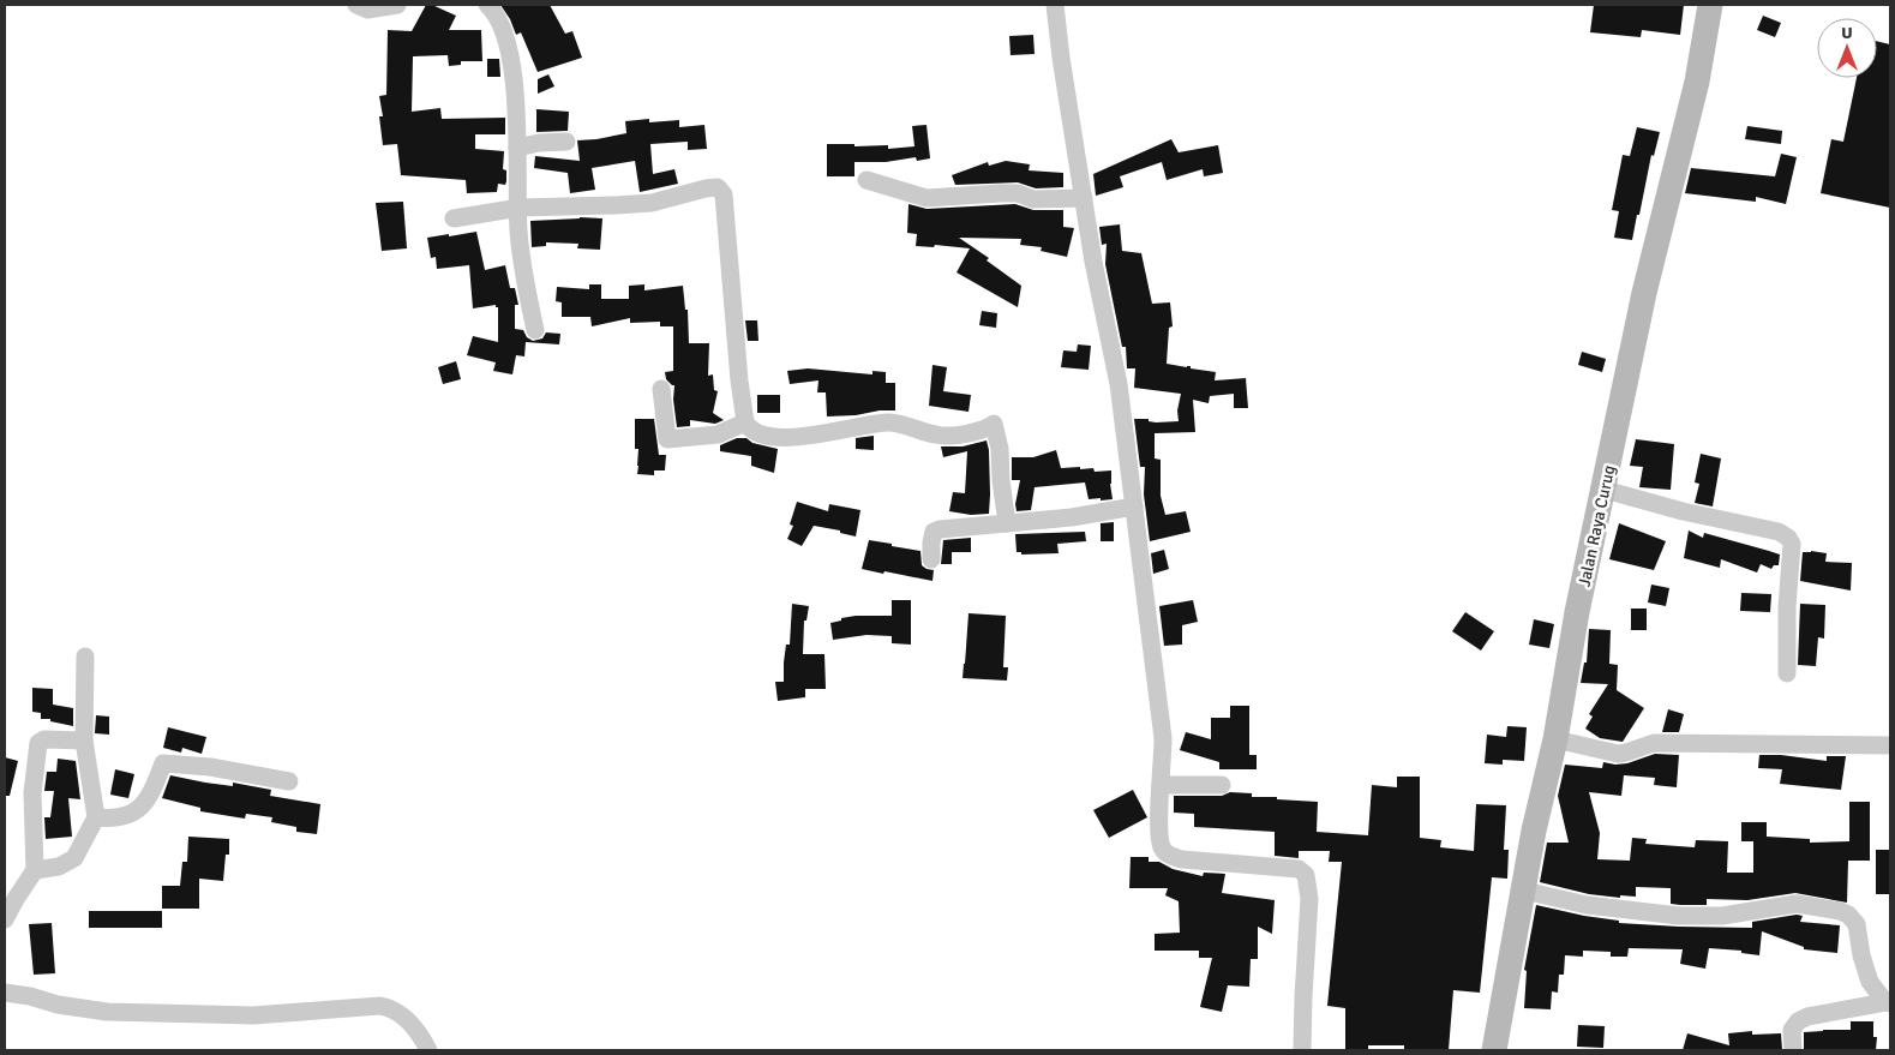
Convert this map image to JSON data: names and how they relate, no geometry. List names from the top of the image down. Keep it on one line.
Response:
{"streets":{"street":["Jalan Raya Curug"]},"north":"top"}
